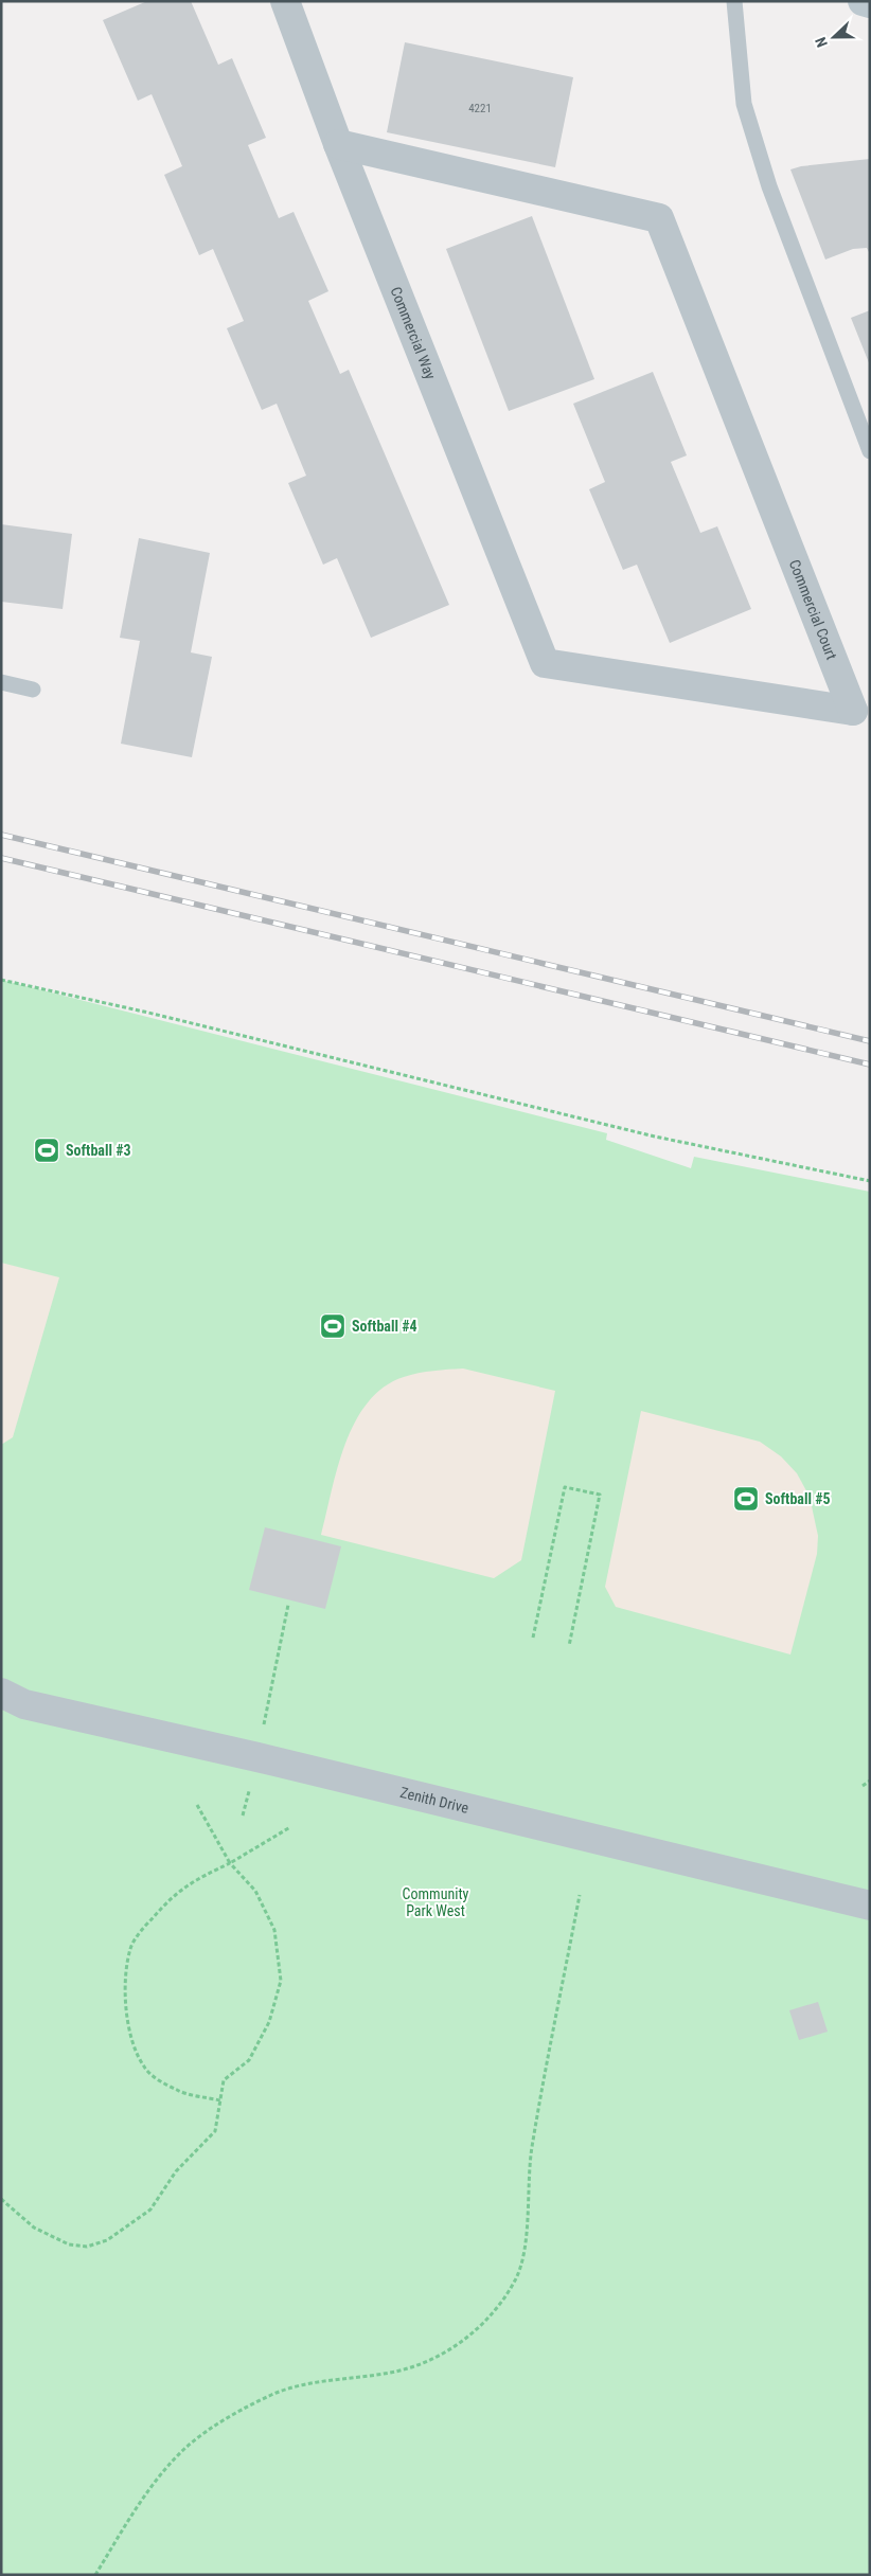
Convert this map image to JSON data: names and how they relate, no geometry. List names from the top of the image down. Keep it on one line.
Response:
{"streets":{"street":["Commercial Way","Commercial Court","Zenith Drive"]},"crossings":[["Commercial Way","Commercial Court"]],"parks":["Community Park West"],"places":{"sports":["Softball #3","Softball #4","Softball #5"]},"house_numbers":["4221"],"north":"left"}
